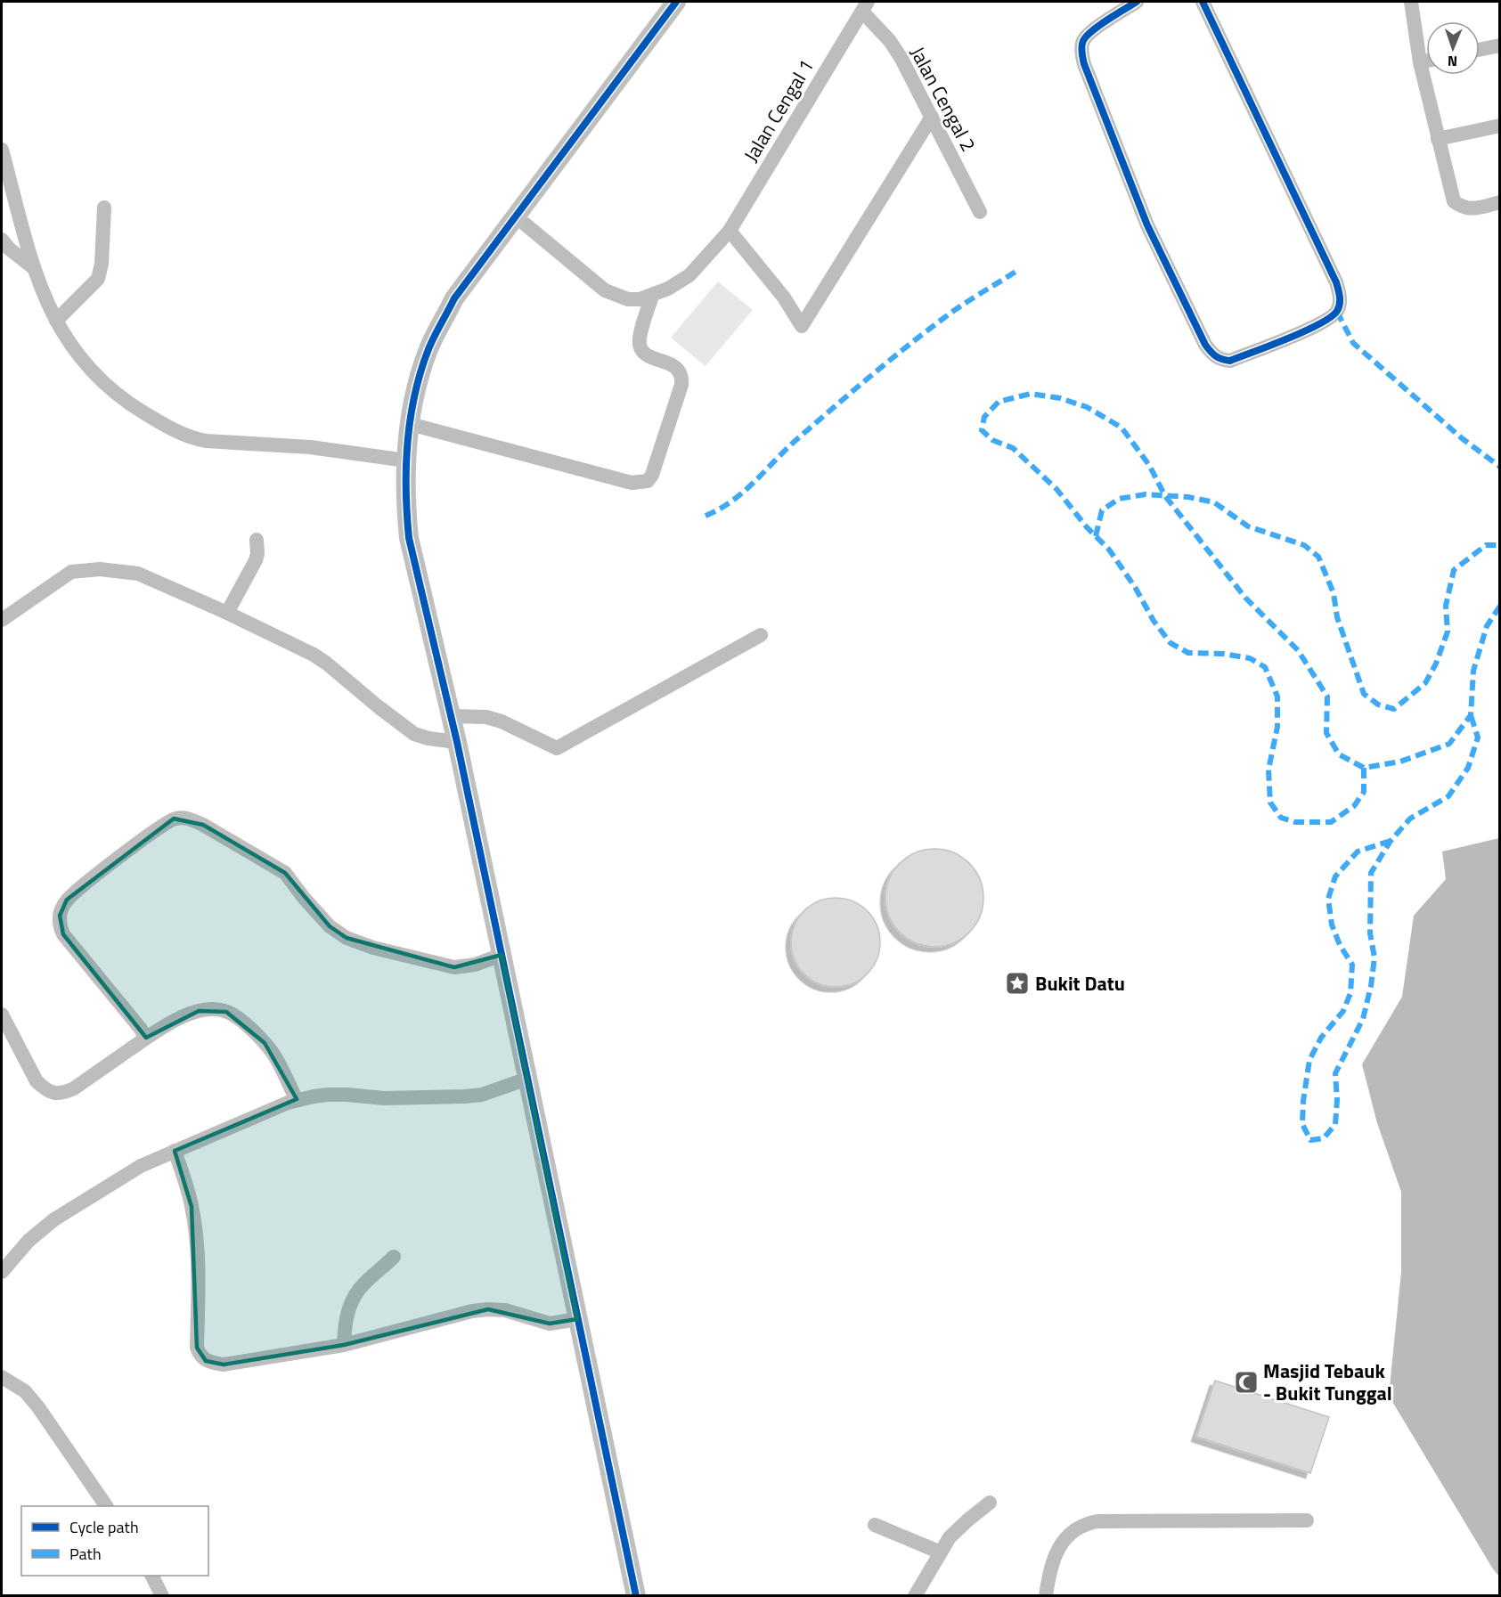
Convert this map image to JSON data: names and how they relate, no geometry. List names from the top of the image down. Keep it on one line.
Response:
{"streets":{"street":["Jalan Cengal 2","Jalan Cengal 1"]},"crossings":[["Jalan Cengal 2","Jalan Cengal 1"]],"places":{"place":["Bukit Datu"],"mosque":["Masjid Tebauk - Bukit Tunggal"]},"legend":["Cycle path","Path"],"north":"bottom"}
